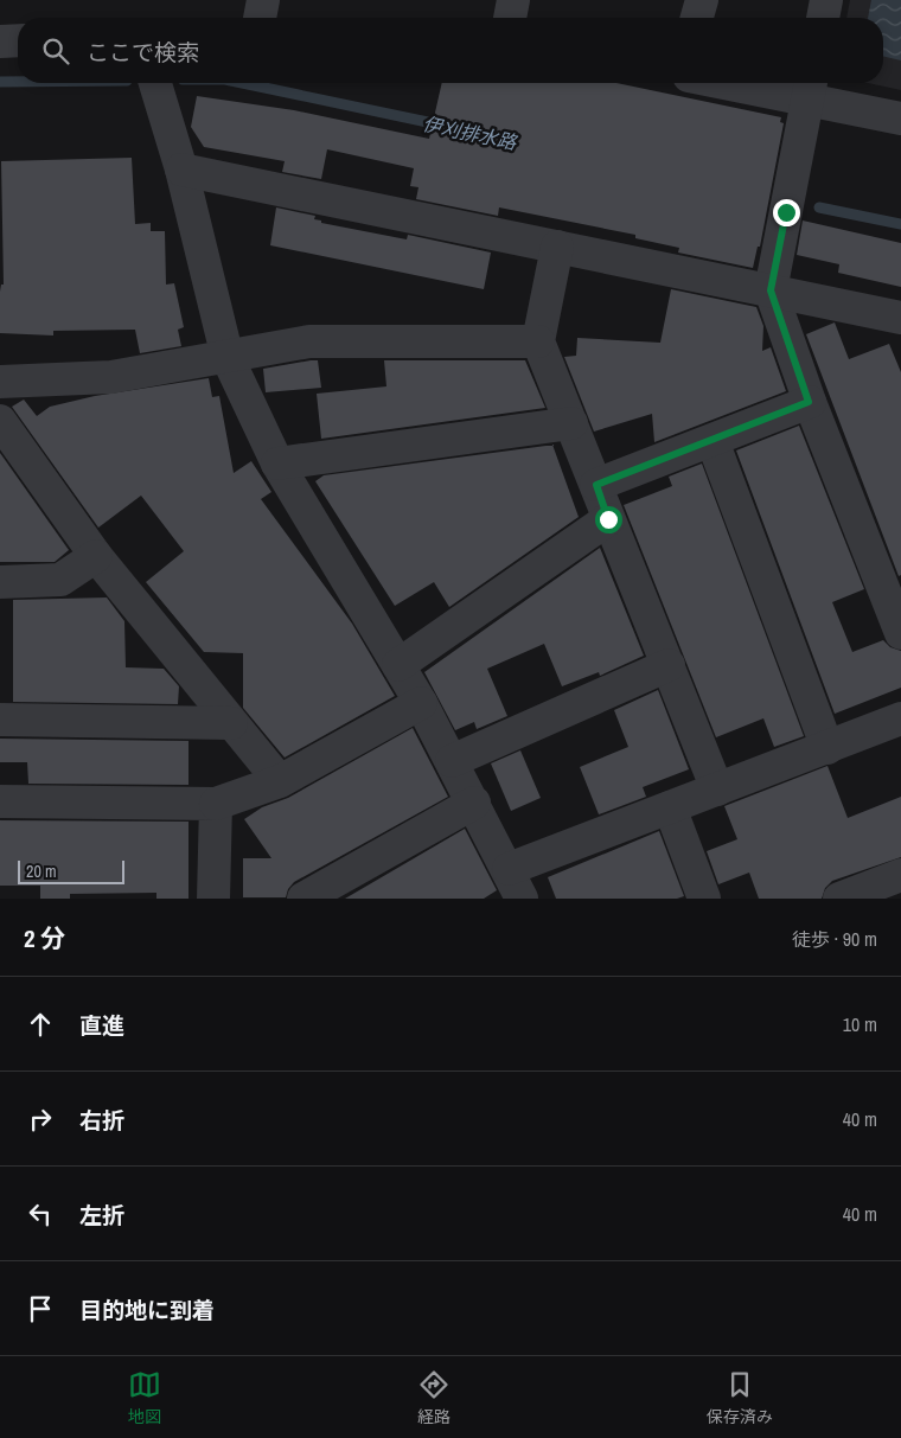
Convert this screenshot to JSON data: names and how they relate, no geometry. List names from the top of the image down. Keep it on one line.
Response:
{"water":["伊刈排水路"],"scale_bar":"20 m","page":{"search":"ここで検索","scale":"20 m","heading":["2 分","徒歩 · 90 m"],"list":[["直進","10 m"],["右折","40 m"],["左折","40 m"],"目的地に到着"],"nav":["地図","経路","保存済み"]}}
